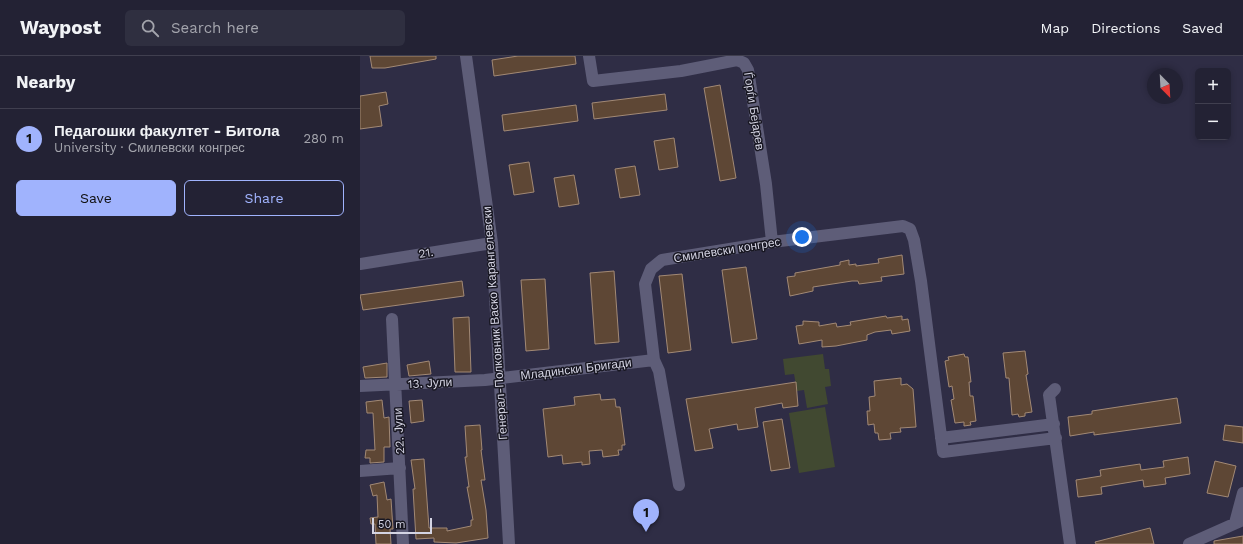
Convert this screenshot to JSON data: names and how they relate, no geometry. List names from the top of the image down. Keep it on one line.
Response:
{"streets":{"street":["Ѓорѓи Бејарев","Смилевски конгрес","21.","Генерал-Полковник Васко Карангелевски","Младински Бригади","13. Јули","22. Јули"]},"crossings":[["Ѓорѓи Бејарев","Смилевски конгрес"],["Смилевски конгрес","Младински Бригади"],["21.","Генерал-Полковник Васко Карангелевски"],["Генерал-Полковник Васко Карангелевски","Младински Бригади"],["Генерал-Полковник Васко Карангелевски","13. Јули"],["Младински Бригади","13. Јули"],["13. Јули","22. Јули"]],"scale_bar":"50 m","north":"bottom right","page":{"header":"Waypost","search":"Search here","nav":["Map","Directions","Saved"],"heading":"Nearby","map_buttons":["+","−"],"list":[{"mark":"1","name":"Педагошки факултет - Битола","note":"University · Смилевски конгрес","value":"280 m"}],"buttons":["Save","Share"],"pins":"1","scale":"50 m"}}
